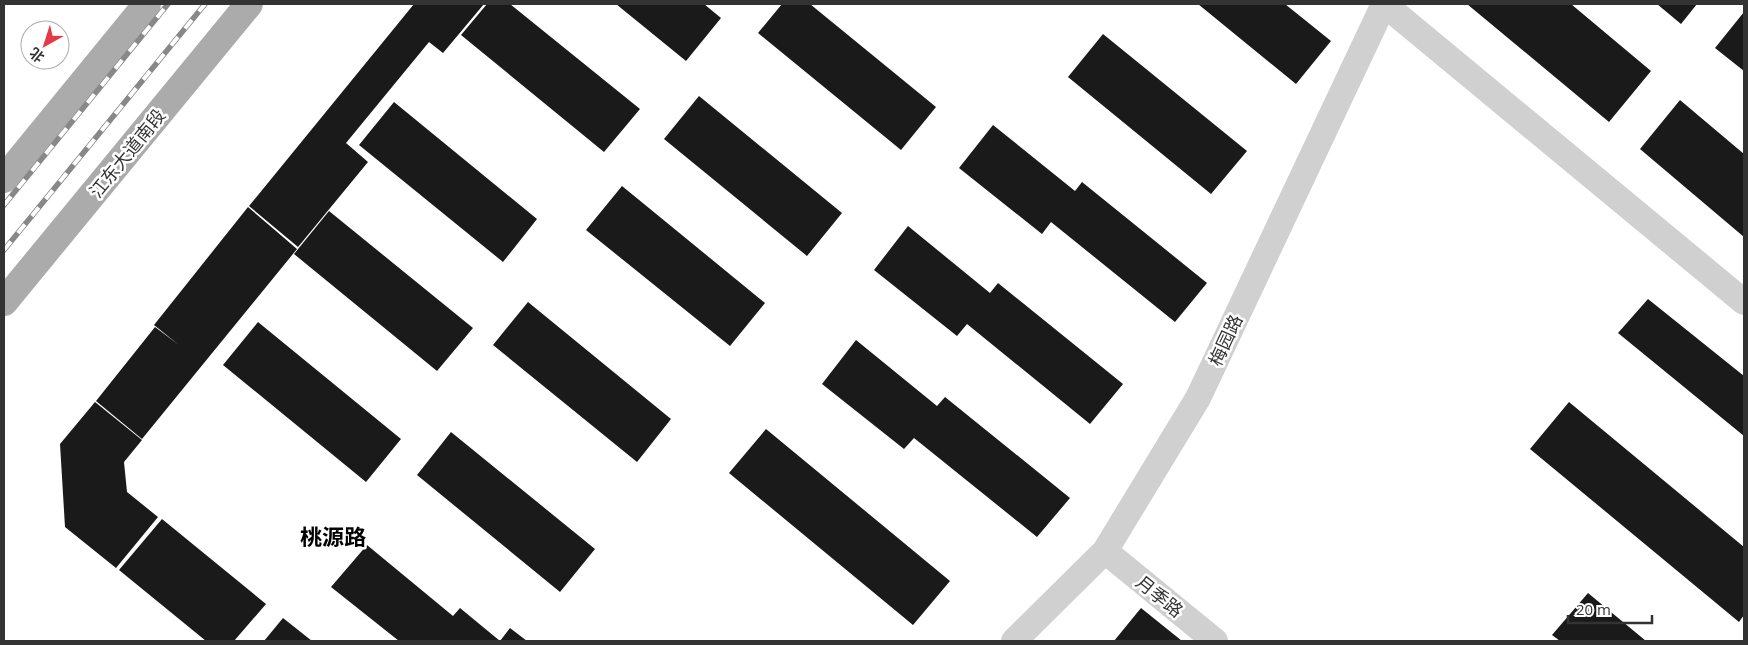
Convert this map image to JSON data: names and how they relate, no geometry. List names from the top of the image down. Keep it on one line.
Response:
{"streets":{"main road":["江东大道南段"],"street":["梅园路","月季路"]},"crossings":[["梅园路","月季路"]],"districts":["桃源路"],"scale_bar":"20 m","north":"bottom left"}
